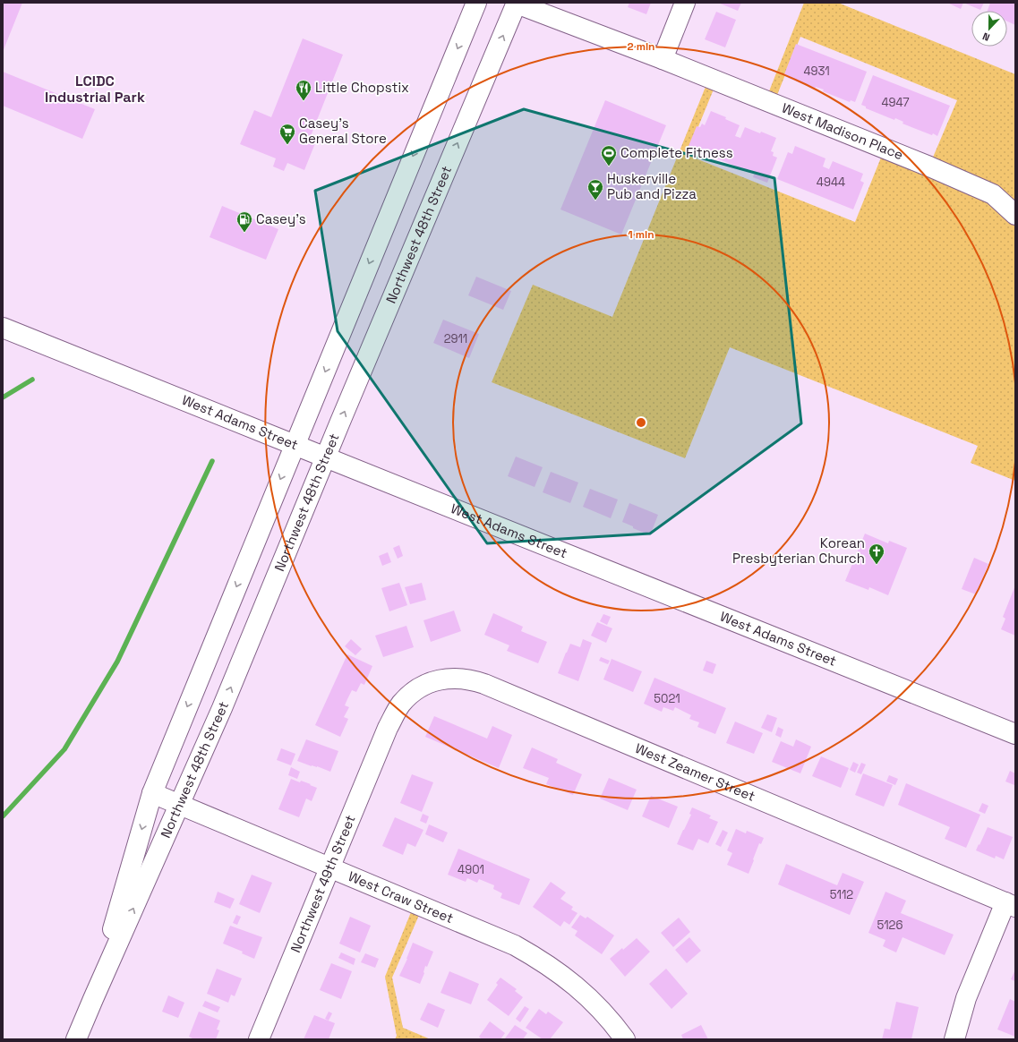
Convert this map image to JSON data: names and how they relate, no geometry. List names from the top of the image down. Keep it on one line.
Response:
{"streets":{"main road":["West Madison Place","Northwest 48th Street","West Adams Street","West Zeamer Street","Northwest 49th Street","West Craw Street"]},"crossings":[["West Madison Place","Northwest 48th Street"],["Northwest 48th Street","West Adams Street"],["Northwest 48th Street","West Craw Street"],["West Zeamer Street","Northwest 49th Street"],["Northwest 49th Street","West Craw Street"]],"districts":["LCIDC Industrial Park"],"places":{"restaurant":["Little Chopstix"],"supermarket":["Casey's General Store"],"sports":["Complete Fitness"],"bar":["Huskerville Pub and Pizza"],"fuel station":["Casey's"],"church":["Korean Presbyterian Church"]},"house_numbers":["4931","4947","4944","2911","5021","4901","5112","5126"],"north":"bottom","rings":["2 min","1 min"]}
